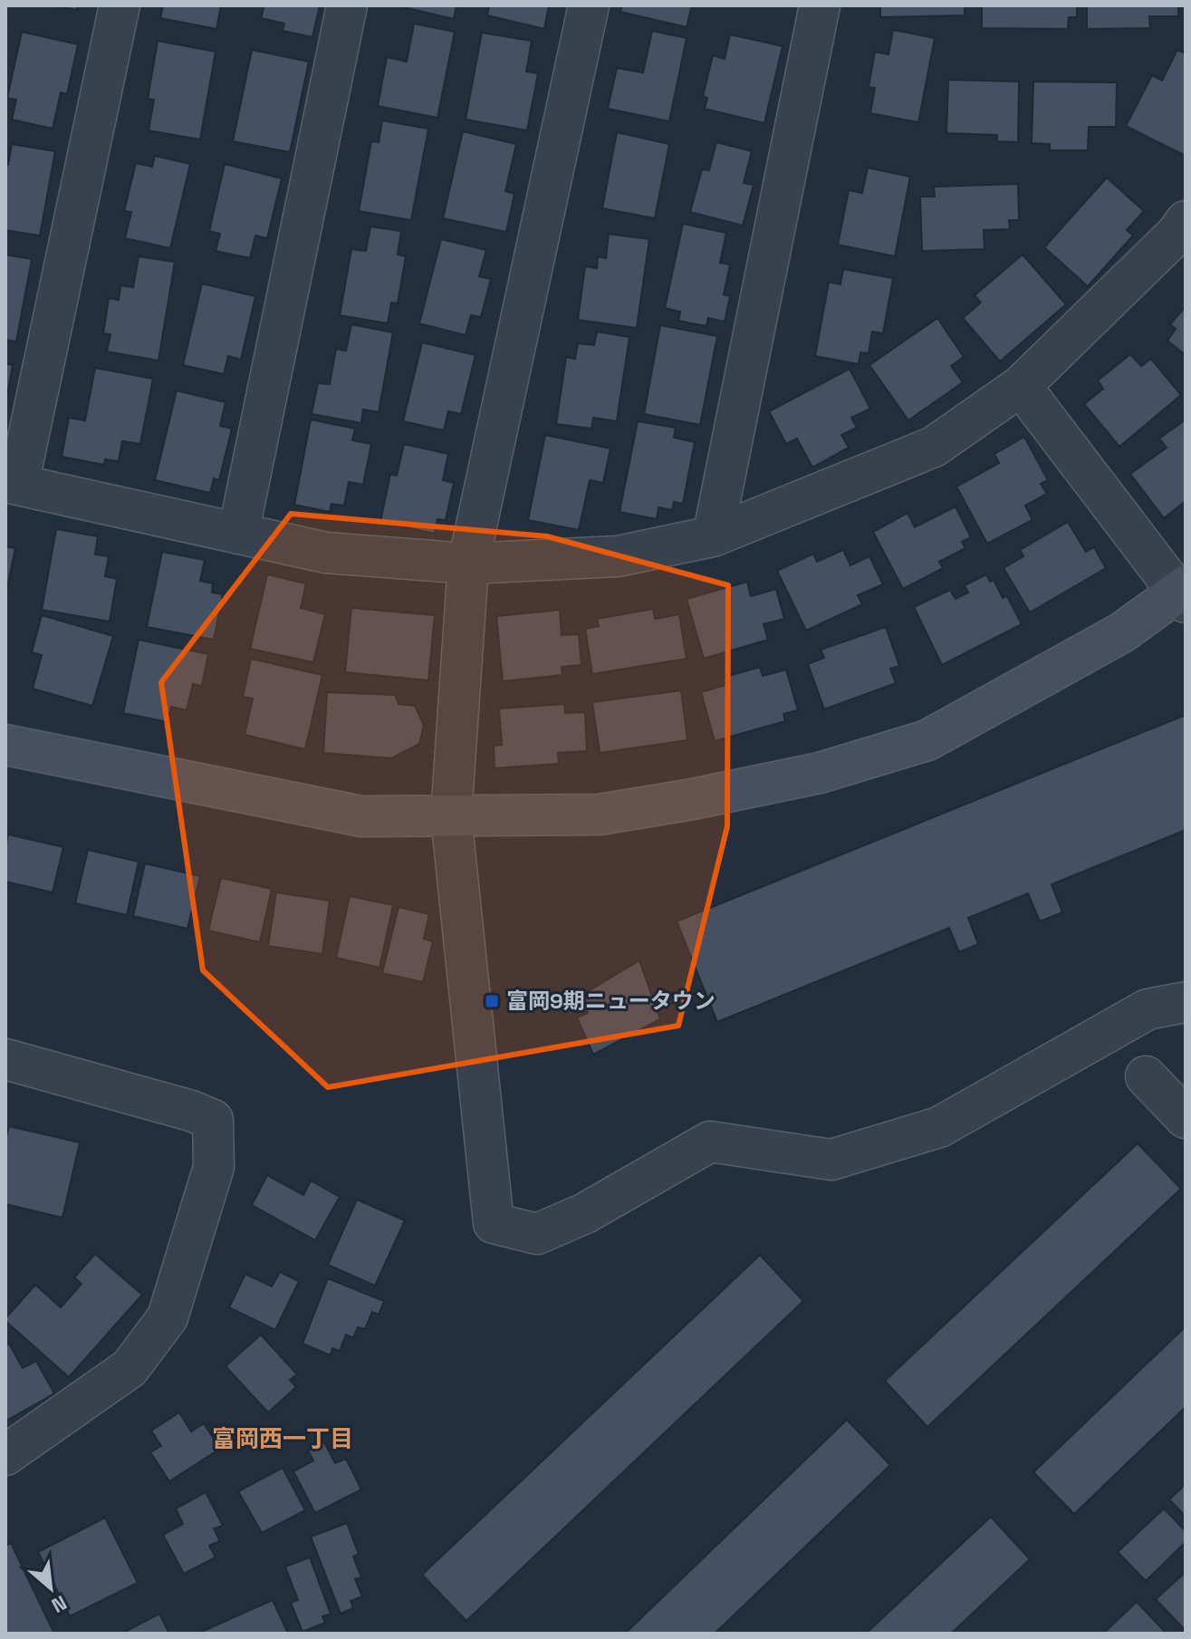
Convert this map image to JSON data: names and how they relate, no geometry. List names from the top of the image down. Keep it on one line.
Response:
{"districts":["富岡西一丁目"],"places":{"transit":["富岡9期ニュータウン"]},"north":"bottom right"}
